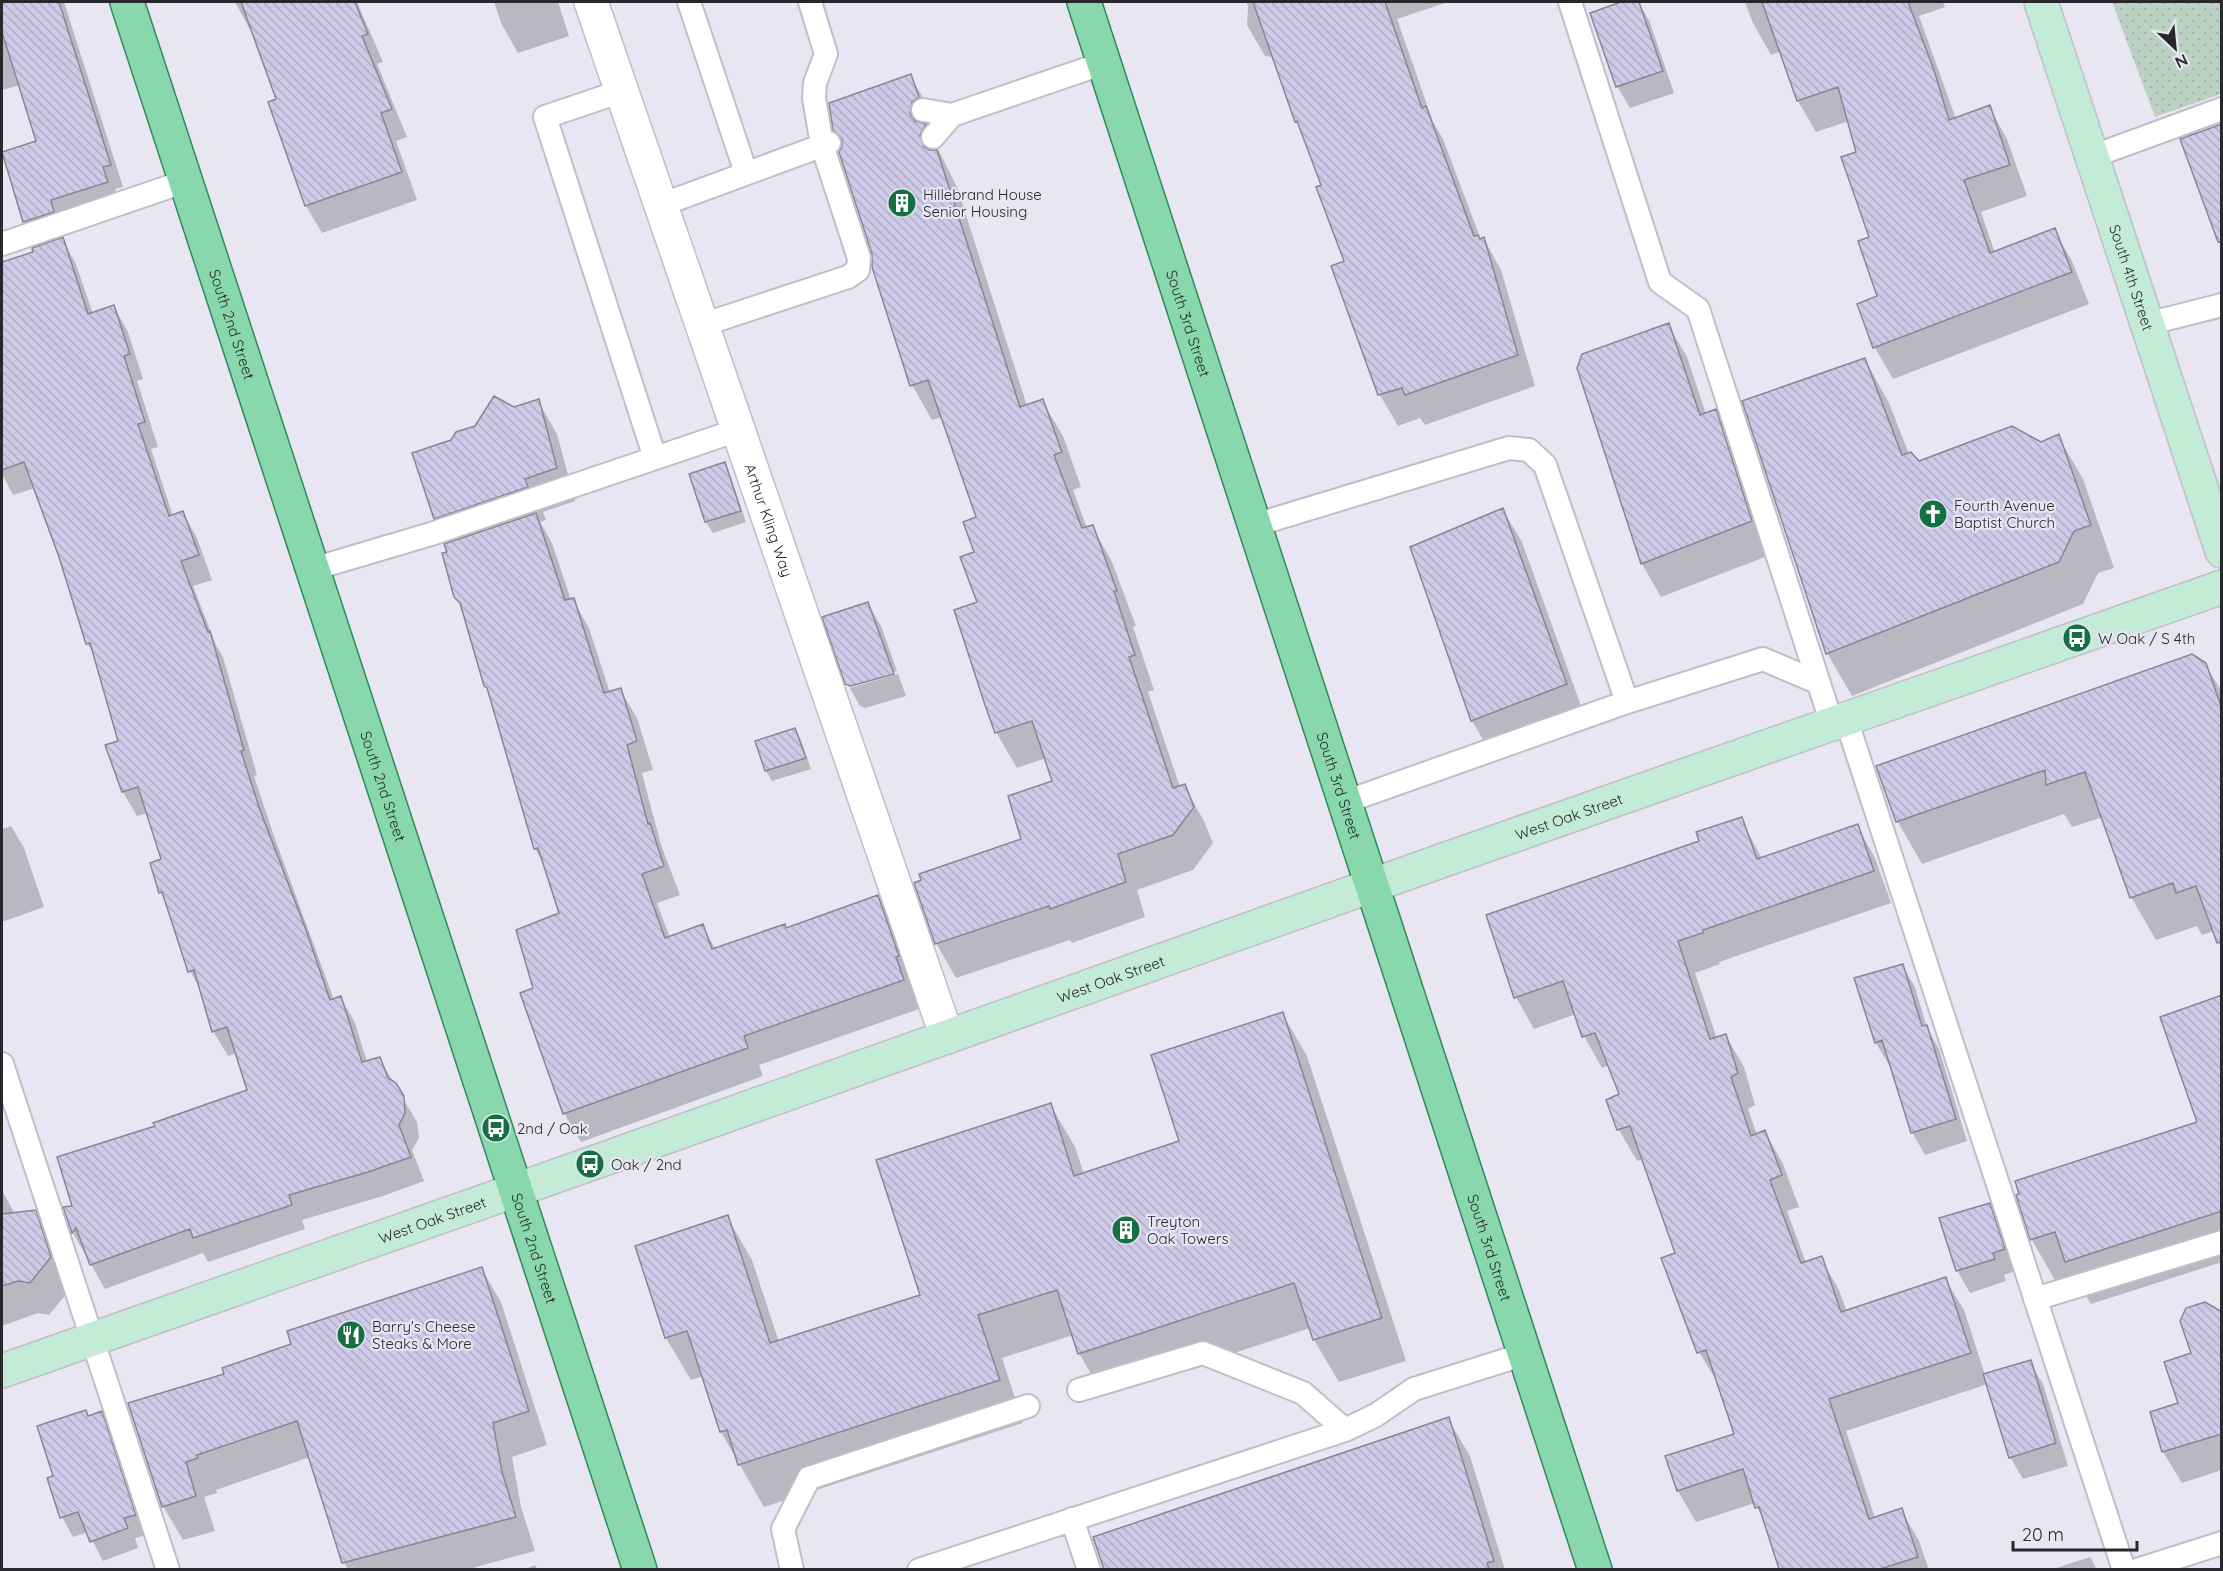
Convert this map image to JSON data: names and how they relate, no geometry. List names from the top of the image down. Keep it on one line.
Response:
{"streets":{"main road":["South 4th Street","South 3rd Street","South 2nd Street","West Oak Street"],"street":["Arthur Kling Way"]},"crossings":[["South 3rd Street","West Oak Street"],["South 2nd Street","West Oak Street"],["Arthur Kling Way","West Oak Street"]],"places":{"building":["Hillebrand House Senior Housing","Treyton Oak Towers"],"church":["Fourth Avenue Baptist Church"],"bus stop":["W Oak / S 4th","2nd / Oak","Oak / 2nd"],"restaurant":["Barry's Cheese Steaks & More"]},"scale_bar":"20 m","north":"bottom right"}
